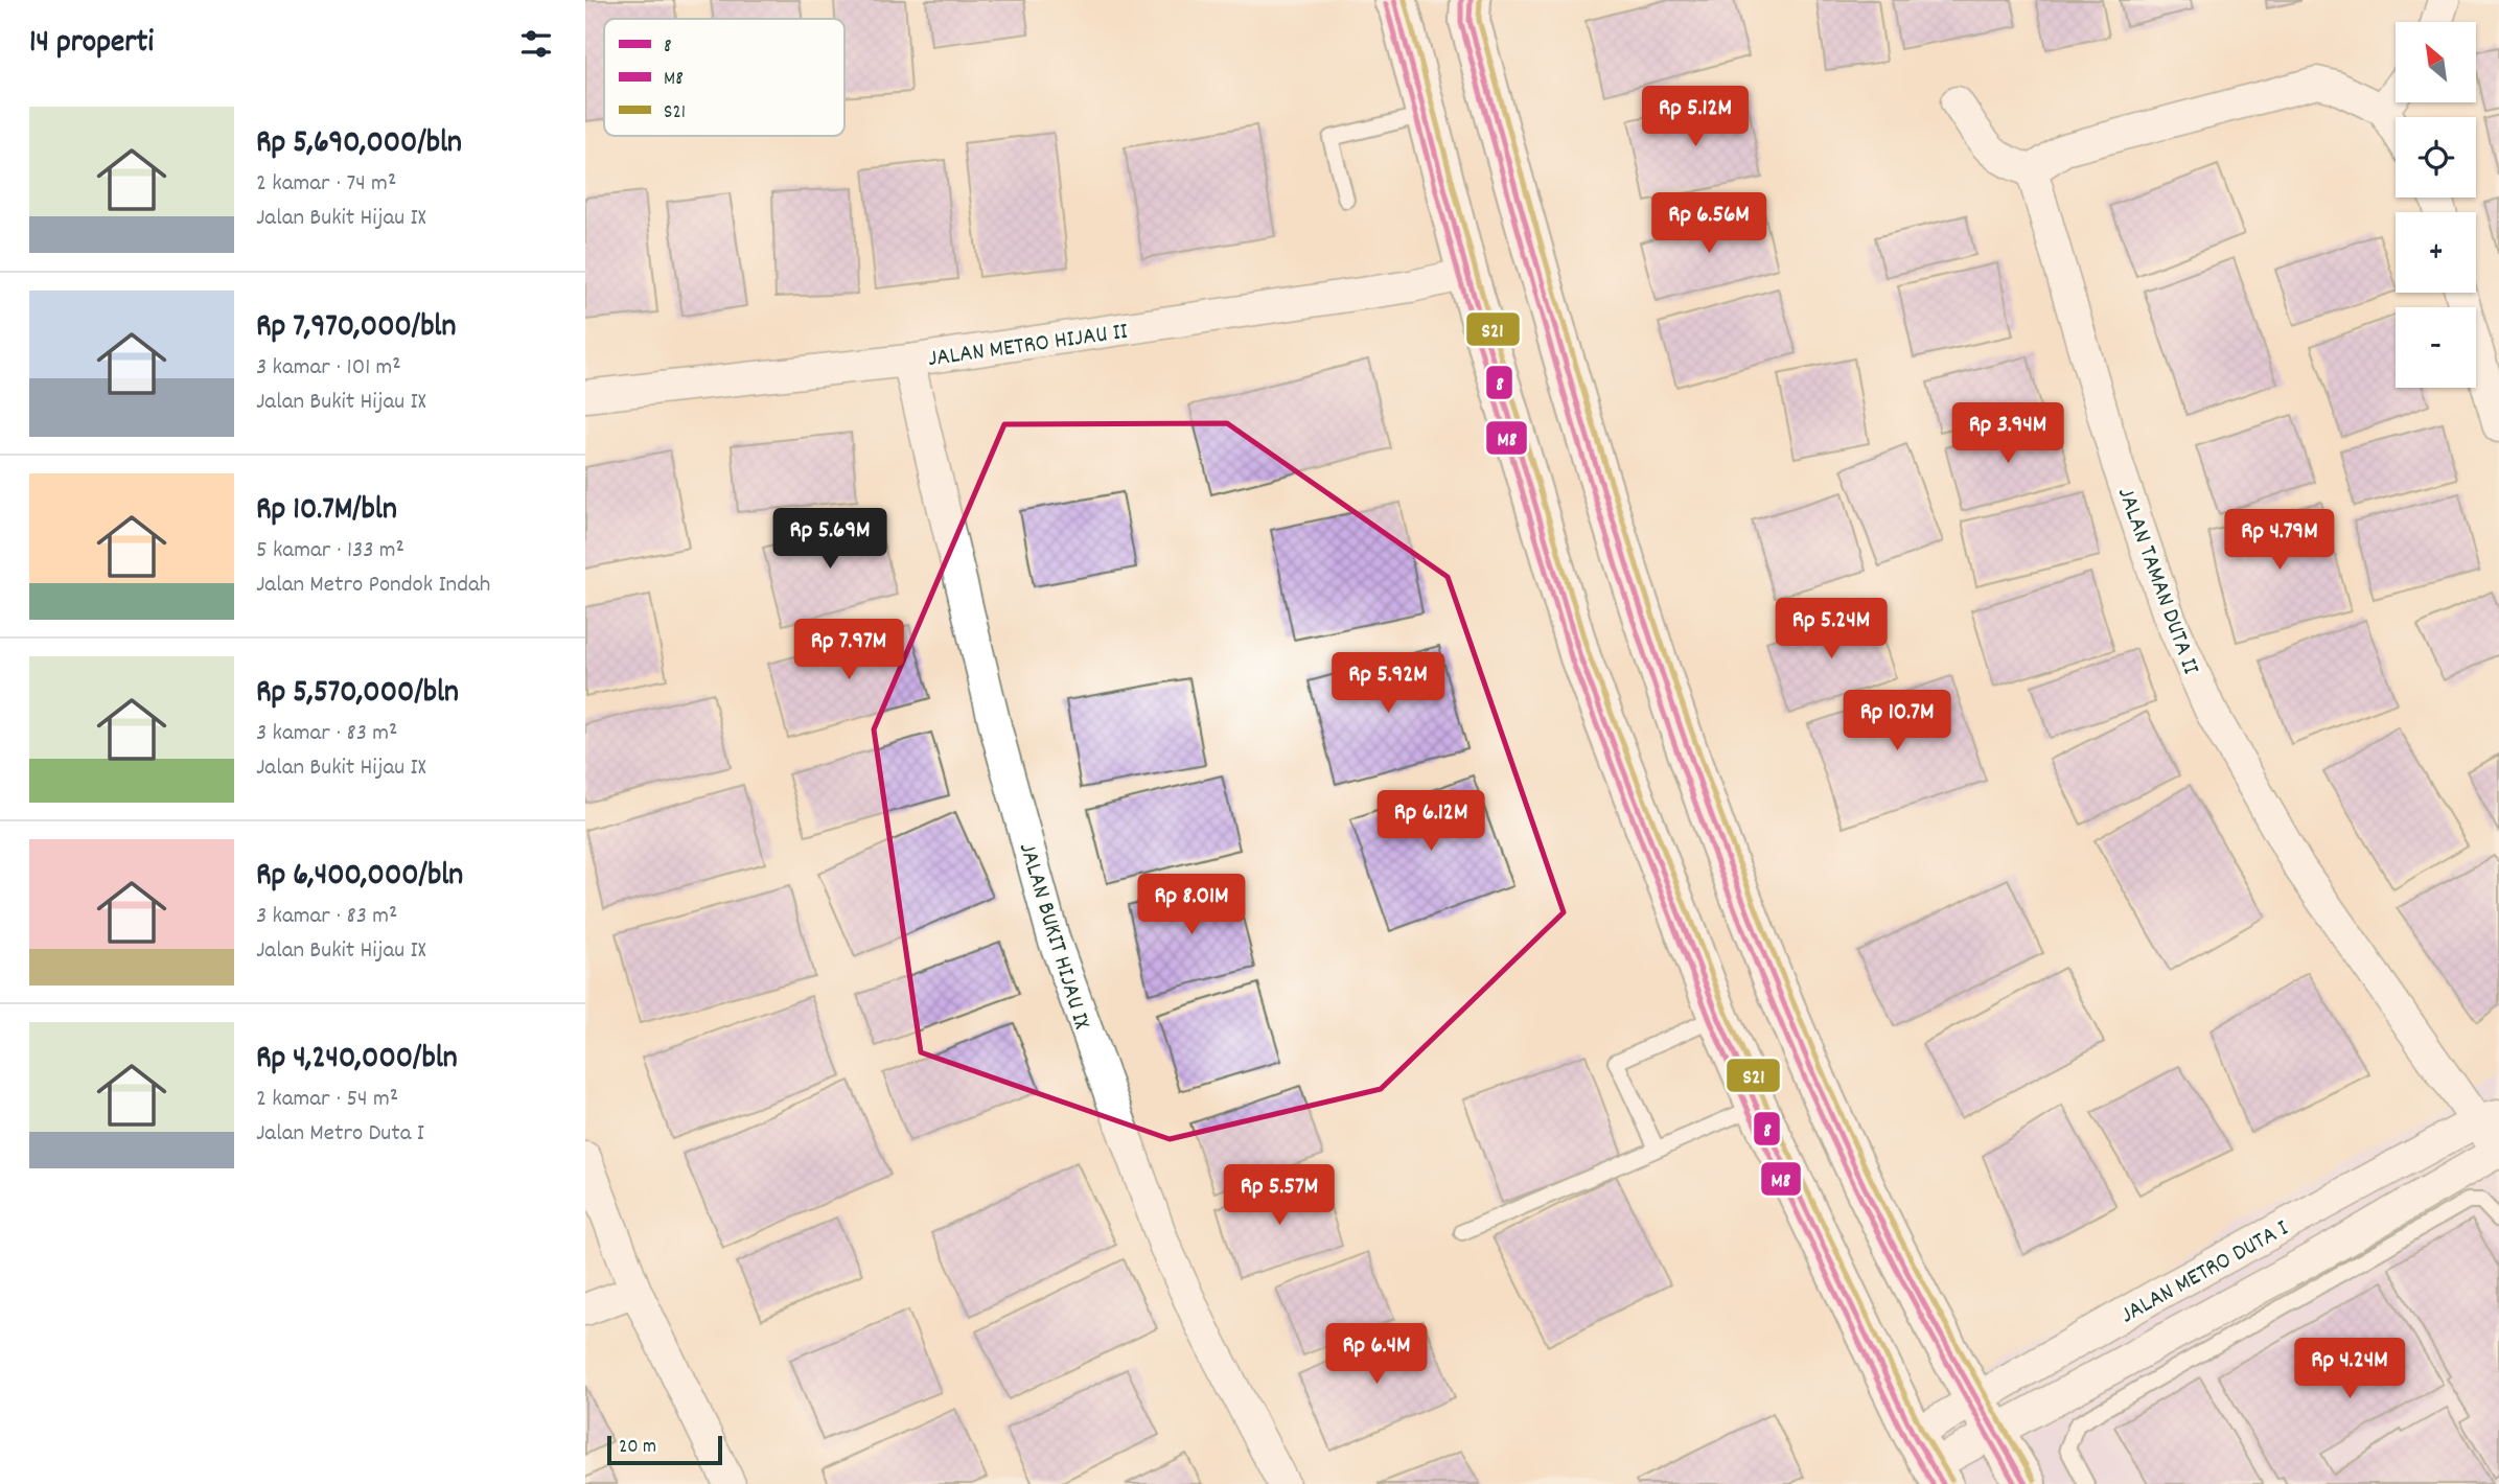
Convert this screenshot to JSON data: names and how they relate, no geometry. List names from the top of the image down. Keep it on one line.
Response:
{"streets":{"street":["JALAN METRO HIJAU II","JALAN TAMAN DUTA II","JALAN BUKIT HIJAU IX","JALAN METRO DUTA I"]},"crossings":[["JALAN METRO HIJAU II","JALAN BUKIT HIJAU IX"],["JALAN TAMAN DUTA II","JALAN METRO DUTA I"]],"lines":["transit line 8","transit line M8","transit line S21"],"legend":["8","M8","S21"],"scale_bar":"20 m","north":"top left","page":{"heading":"14 properti","map_buttons":["+","−"],"price":["Rp 5.12M","Rp 6.56M","Rp 3.94M","Rp 5.69M","Rp 4.79M","Rp 5.24M","Rp 7.97M","Rp 5.92M","Rp 10.7M","Rp 6.12M","Rp 8.01M","Rp 5.57M","Rp 6.4M","Rp 4.24M"],"list":[{"name":"Rp 5,690,000/bln","note":"2 kamar · 74 m² · Jalan Bukit Hijau IX"},{"name":"Rp 7,970,000/bln","note":"3 kamar · 101 m² · Jalan Bukit Hijau IX"},{"name":"Rp 10.7M/bln","note":"5 kamar · 133 m² · Jalan Metro Pondok Indah"},{"name":"Rp 5,570,000/bln","note":"3 kamar · 83 m² · Jalan Bukit Hijau IX"},{"name":"Rp 6,400,000/bln","note":"3 kamar · 83 m² · Jalan Bukit Hijau IX"},{"name":"Rp 4,240,000/bln","note":"2 kamar · 54 m² · Jalan Metro Duta I"}],"scale":"20 m"}}
